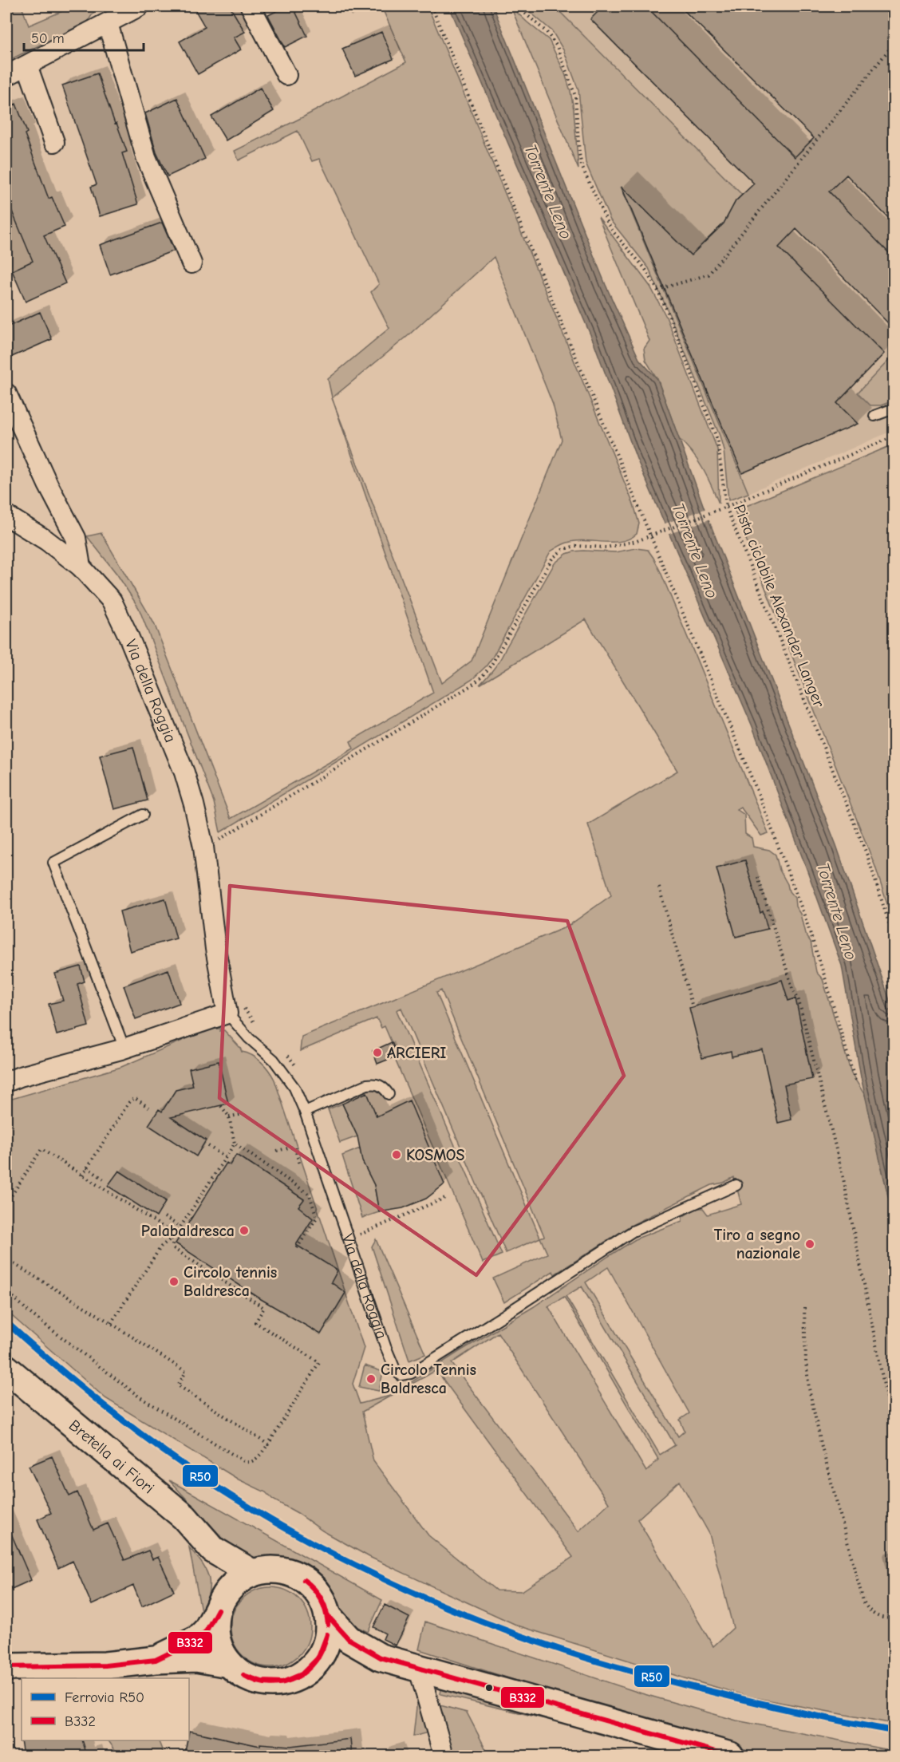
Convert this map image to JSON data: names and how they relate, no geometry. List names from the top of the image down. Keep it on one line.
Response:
{"streets":{"main road":["Bretella ai Fiori"],"street":["Via della Roggia"],"path":["Pista ciclabile Alexander Langer"]},"water":["Torrente Leno"],"places":["ARCIERI","KOSMOS","Palabaldresca","Tiro a segno nazionale","Circolo tennis Baldresca","Circolo Tennis Baldresca"],"lines":["rail line R50","transit line B332"],"legend":["Ferrovia R50","B332"],"scale_bar":"50 m"}
